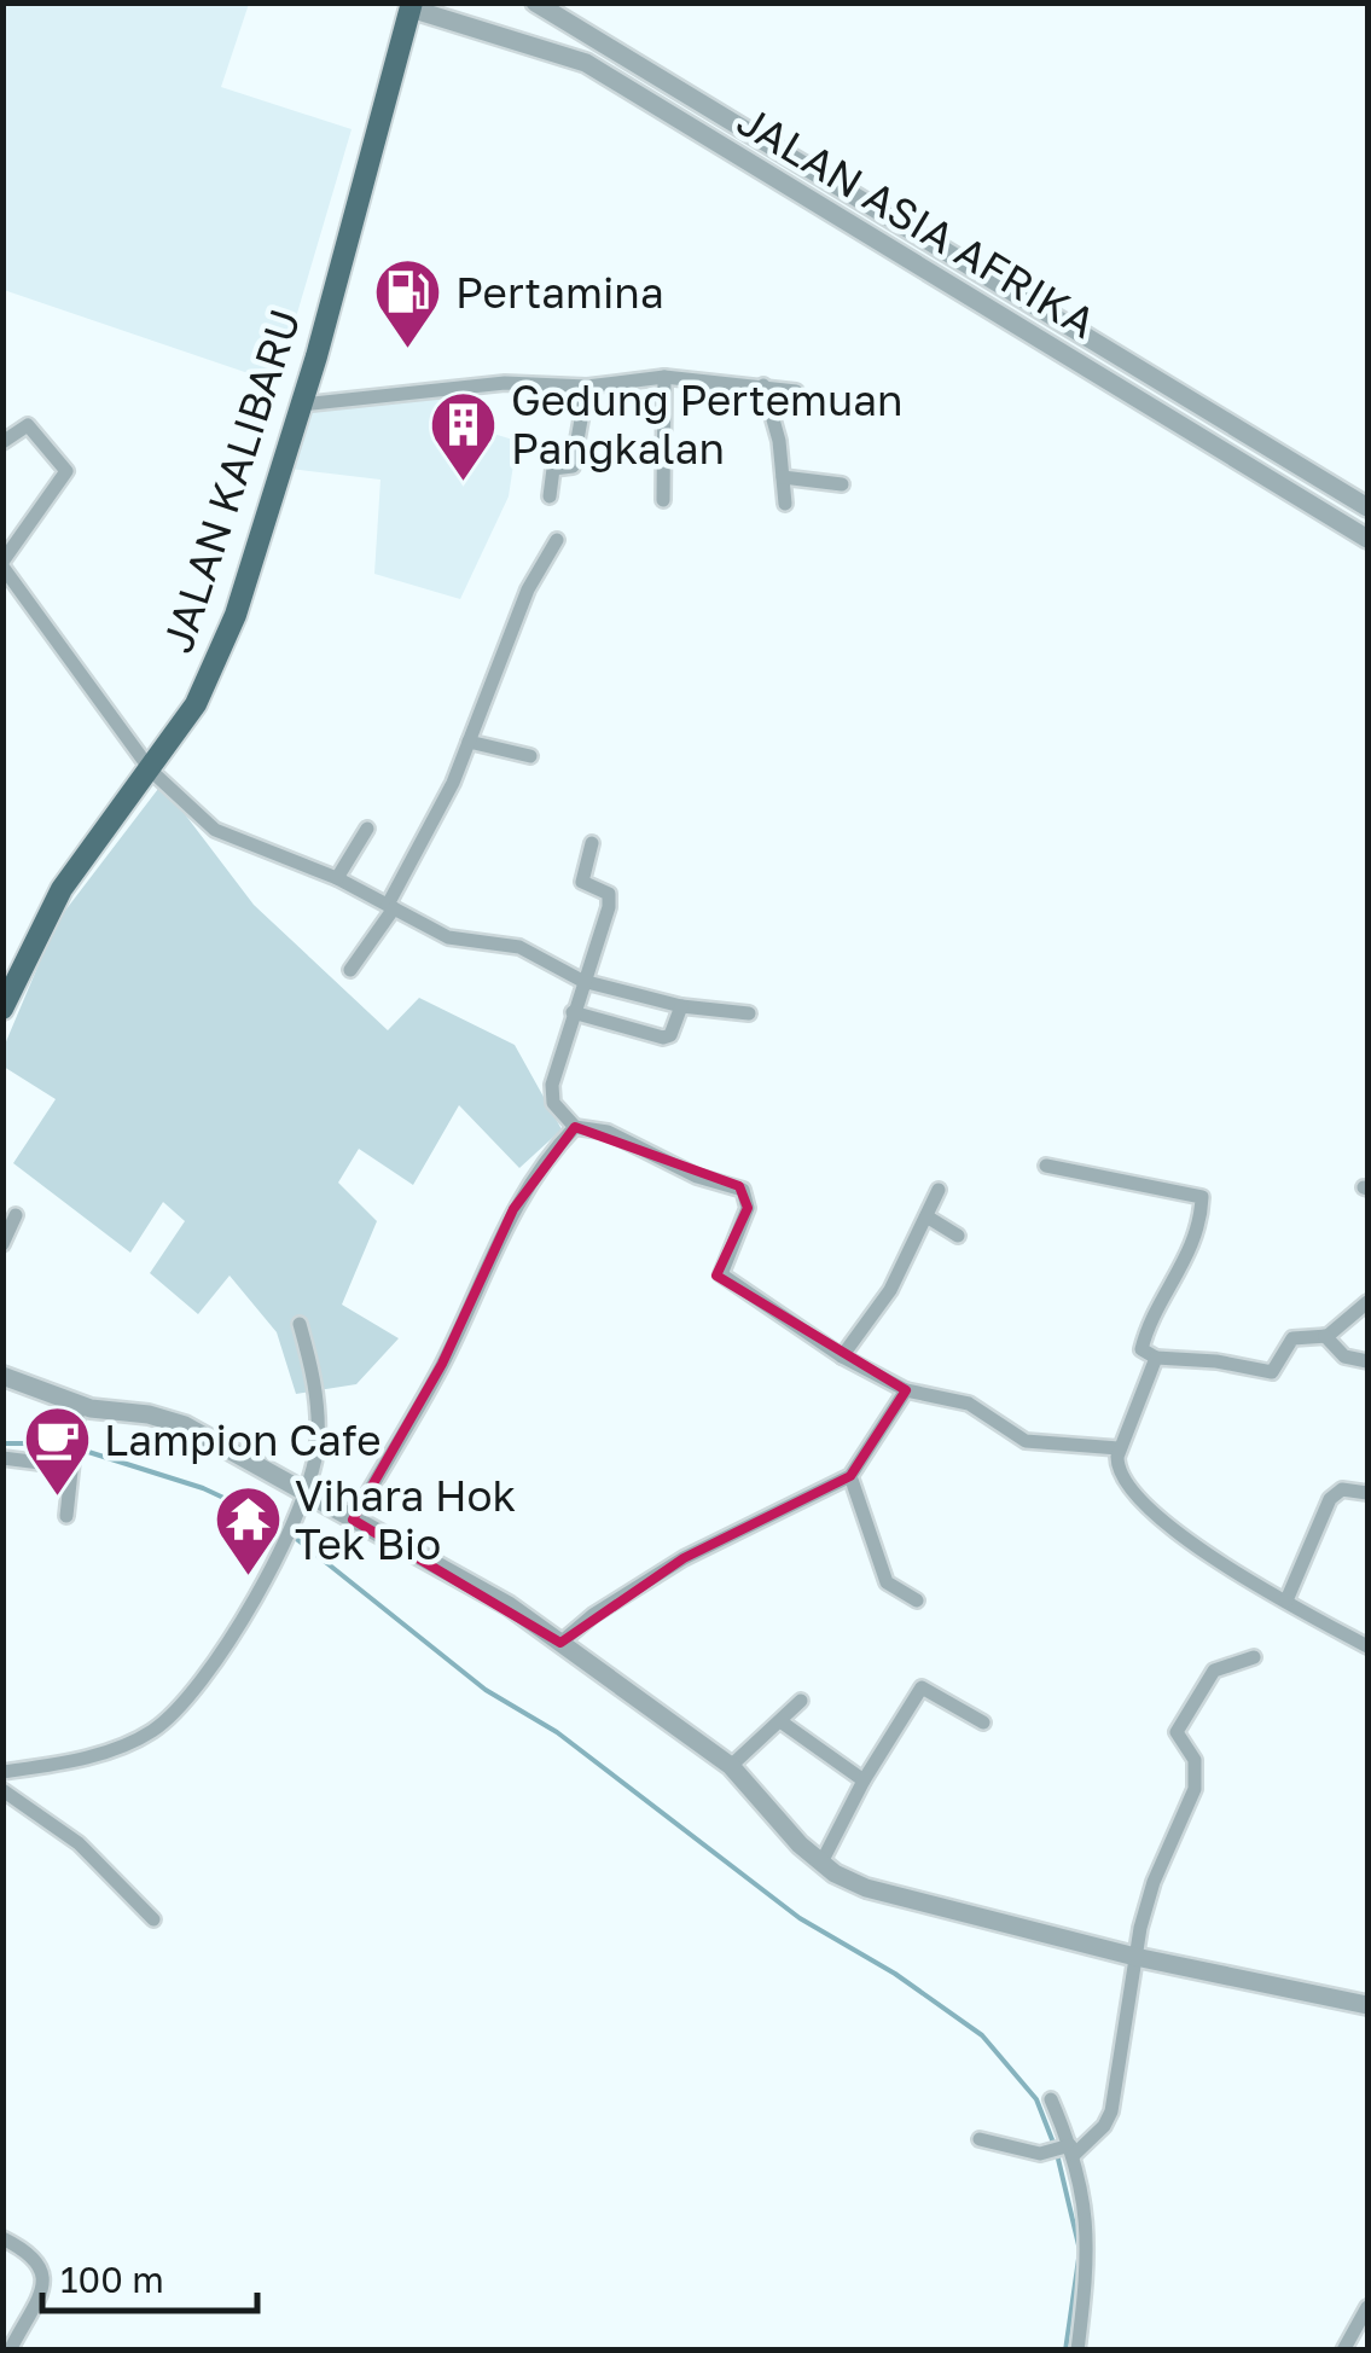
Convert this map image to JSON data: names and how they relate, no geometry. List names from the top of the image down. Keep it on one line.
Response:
{"streets":{"main road":["JALAN KALIBARU"],"street":["JALAN ASIA AFRIKA"]},"crossings":[["JALAN ASIA AFRIKA","JALAN KALIBARU"]],"places":{"fuel station":["Pertamina"],"building":["Gedung Pertemuan Pangkalan"],"cafe":["Lampion Cafe"],"temple":["Vihara Hok Tek Bio"]},"scale_bar":"100 m"}
